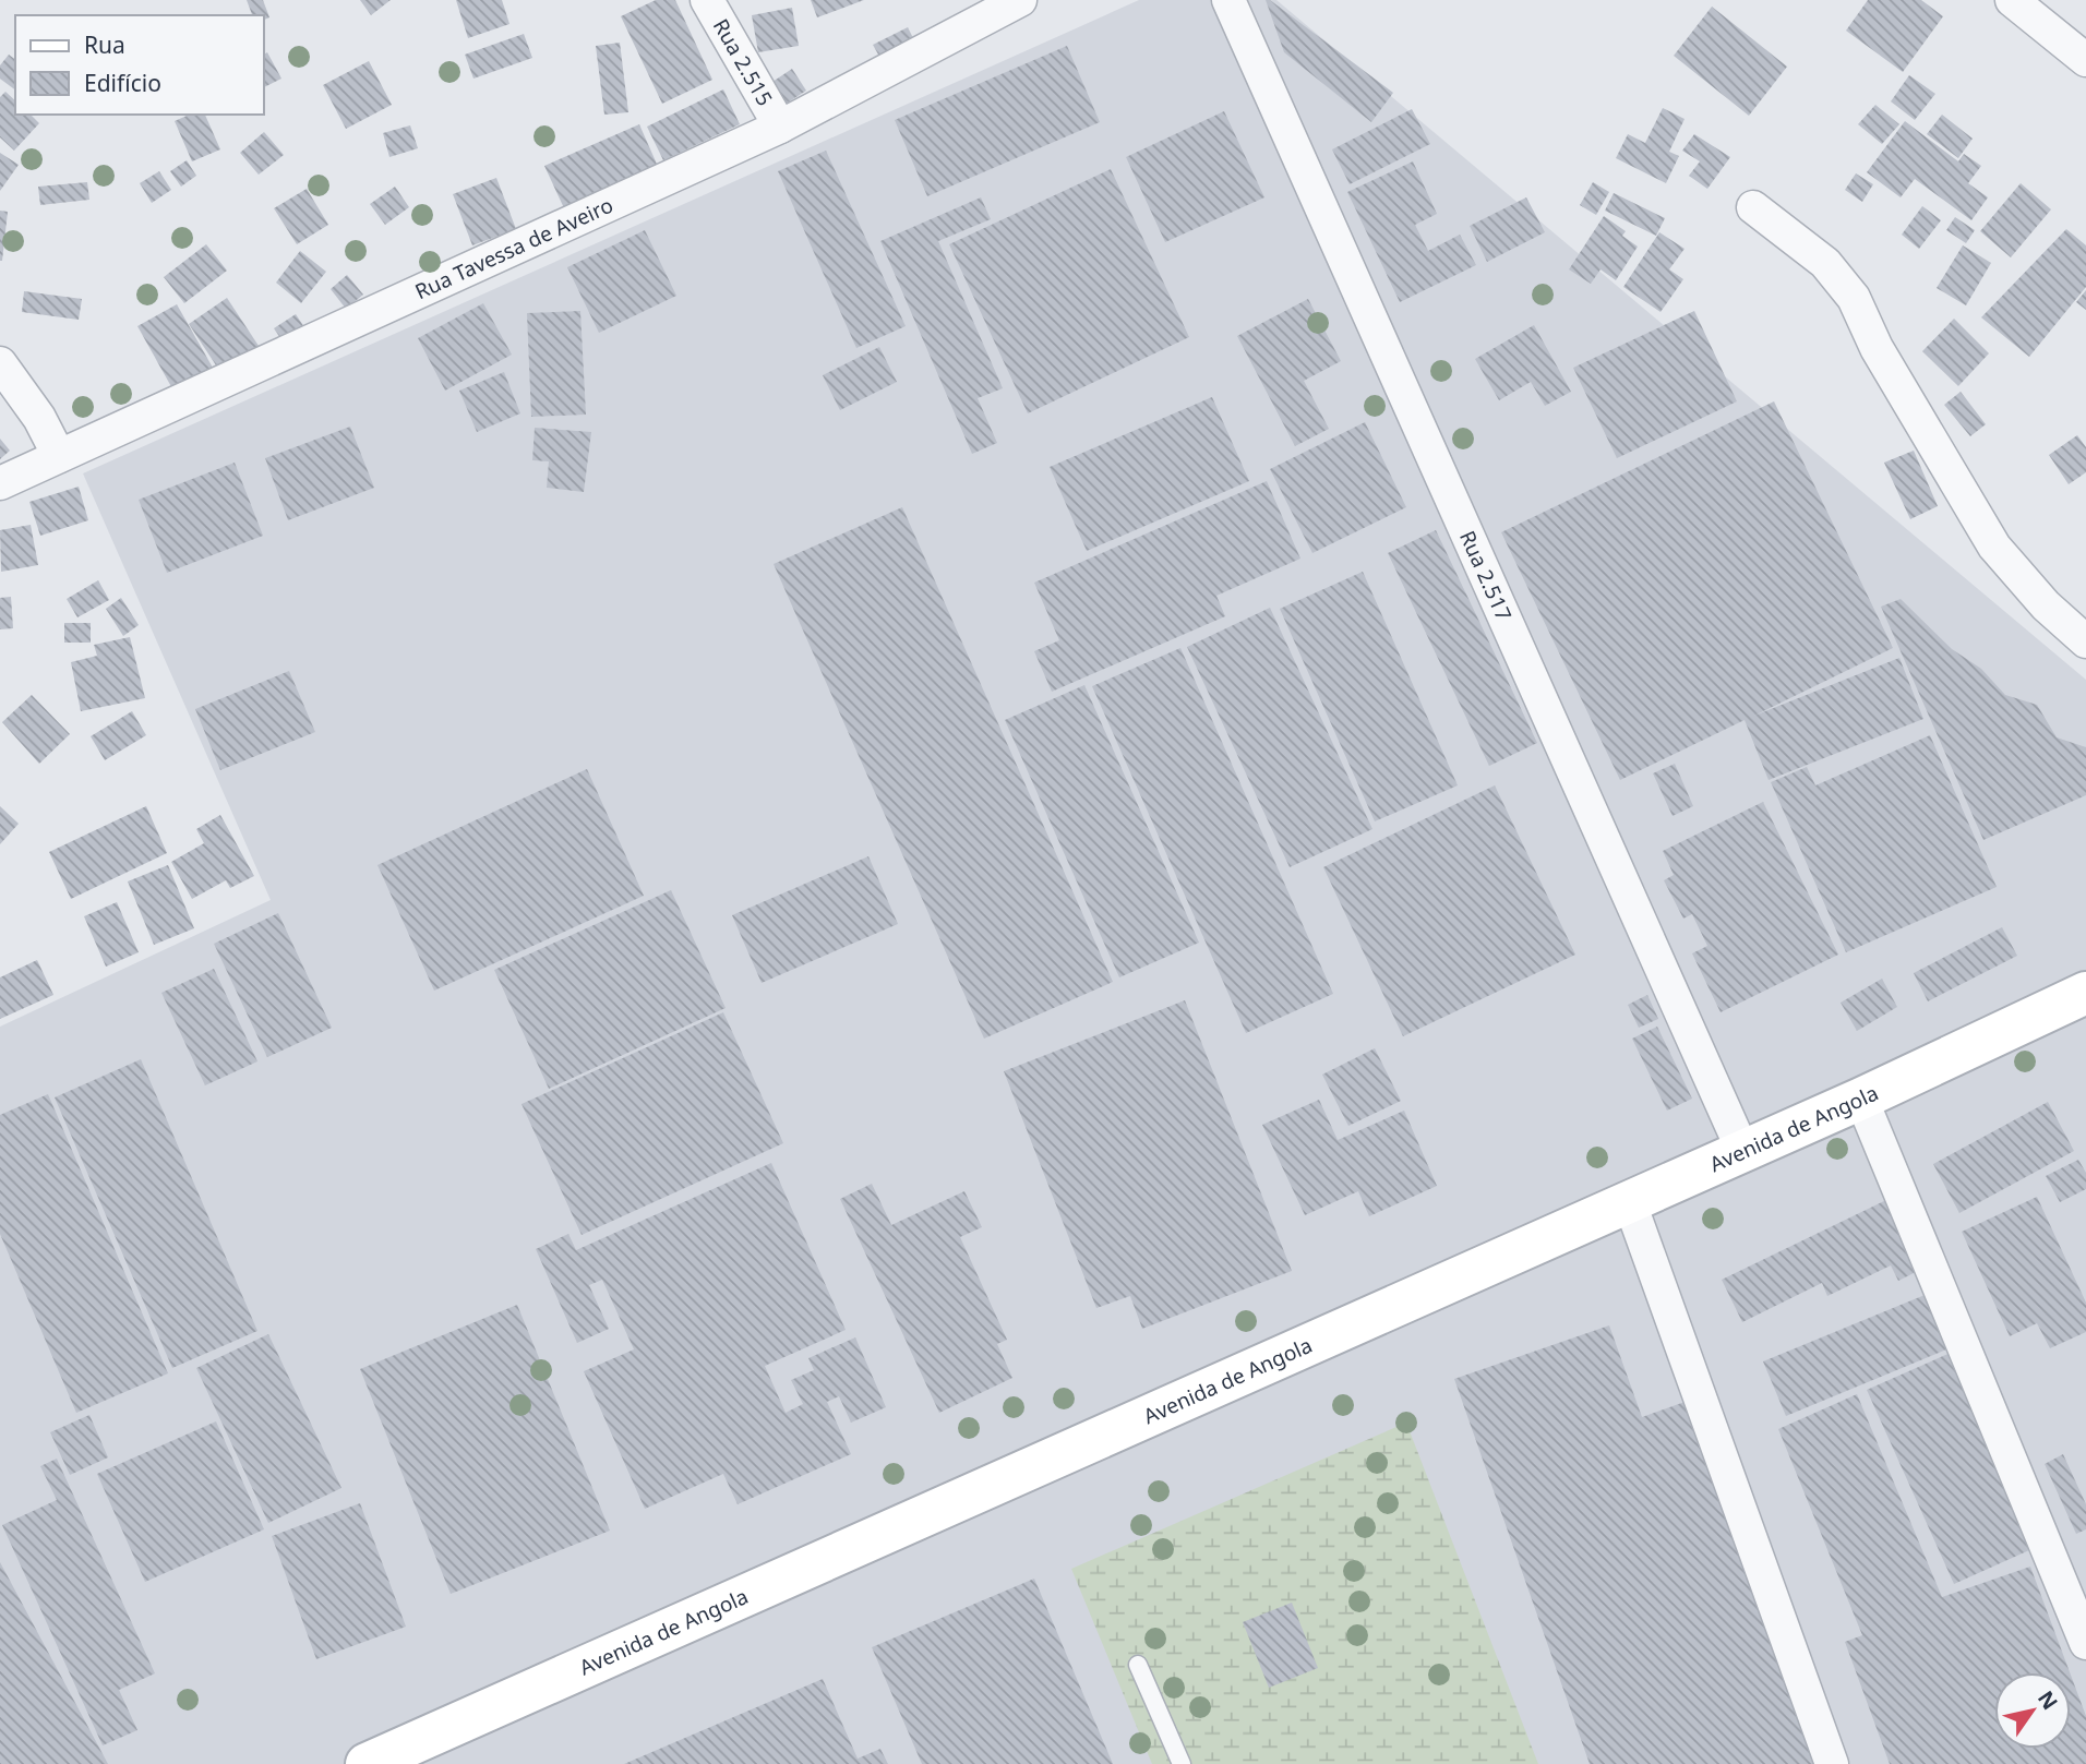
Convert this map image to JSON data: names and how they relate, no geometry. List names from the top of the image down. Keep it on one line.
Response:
{"streets":{"main road":["Avenida de Angola"],"street":["Rua 2.515","Rua Tavessa de Aveiro","Rua 2.517"]},"crossings":[["Rua 2.515","Rua Tavessa de Aveiro"],["Rua 2.517","Avenida de Angola"]],"legend":["Rua","Edifício"],"north":"top right"}
